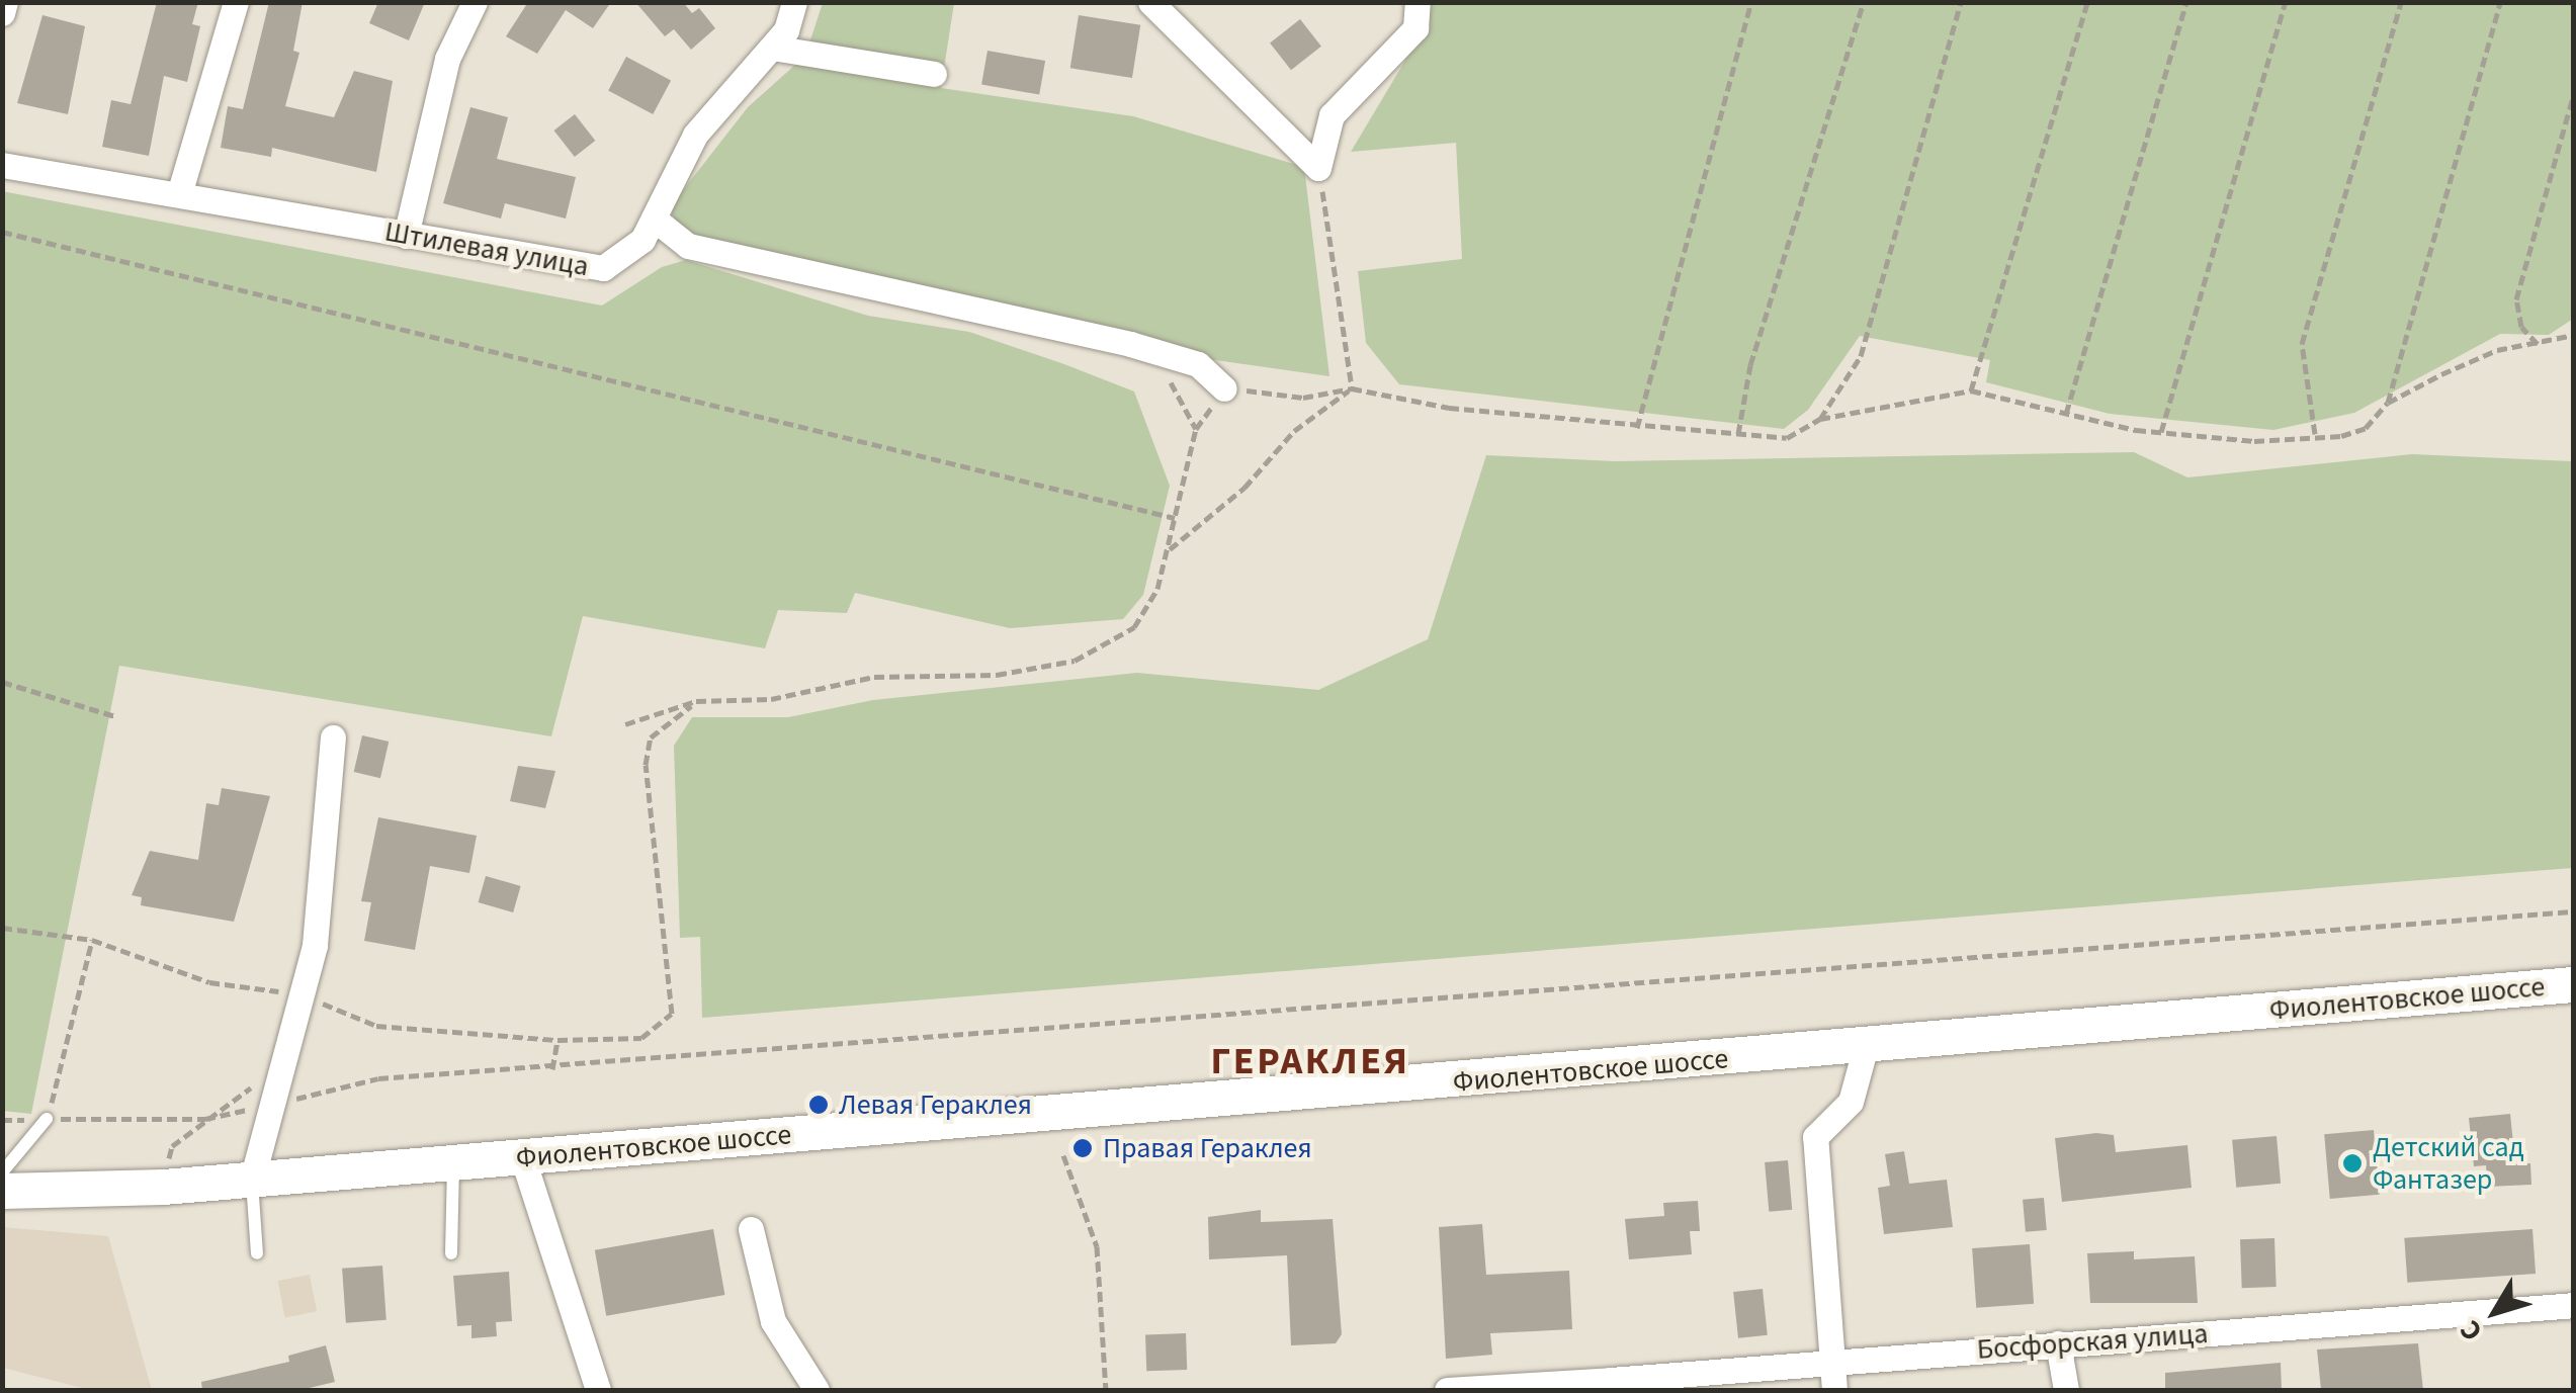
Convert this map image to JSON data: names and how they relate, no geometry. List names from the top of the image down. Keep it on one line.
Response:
{"streets":{"main road":["Фиолентовское шоссе"],"street":["Штилевая улица","Босфорская улица"]},"districts":["ГЕРАКЛЕЯ"],"places":["Левая Гераклея","Правая Гераклея","Детский сад Фантазер"],"north":"bottom left"}
